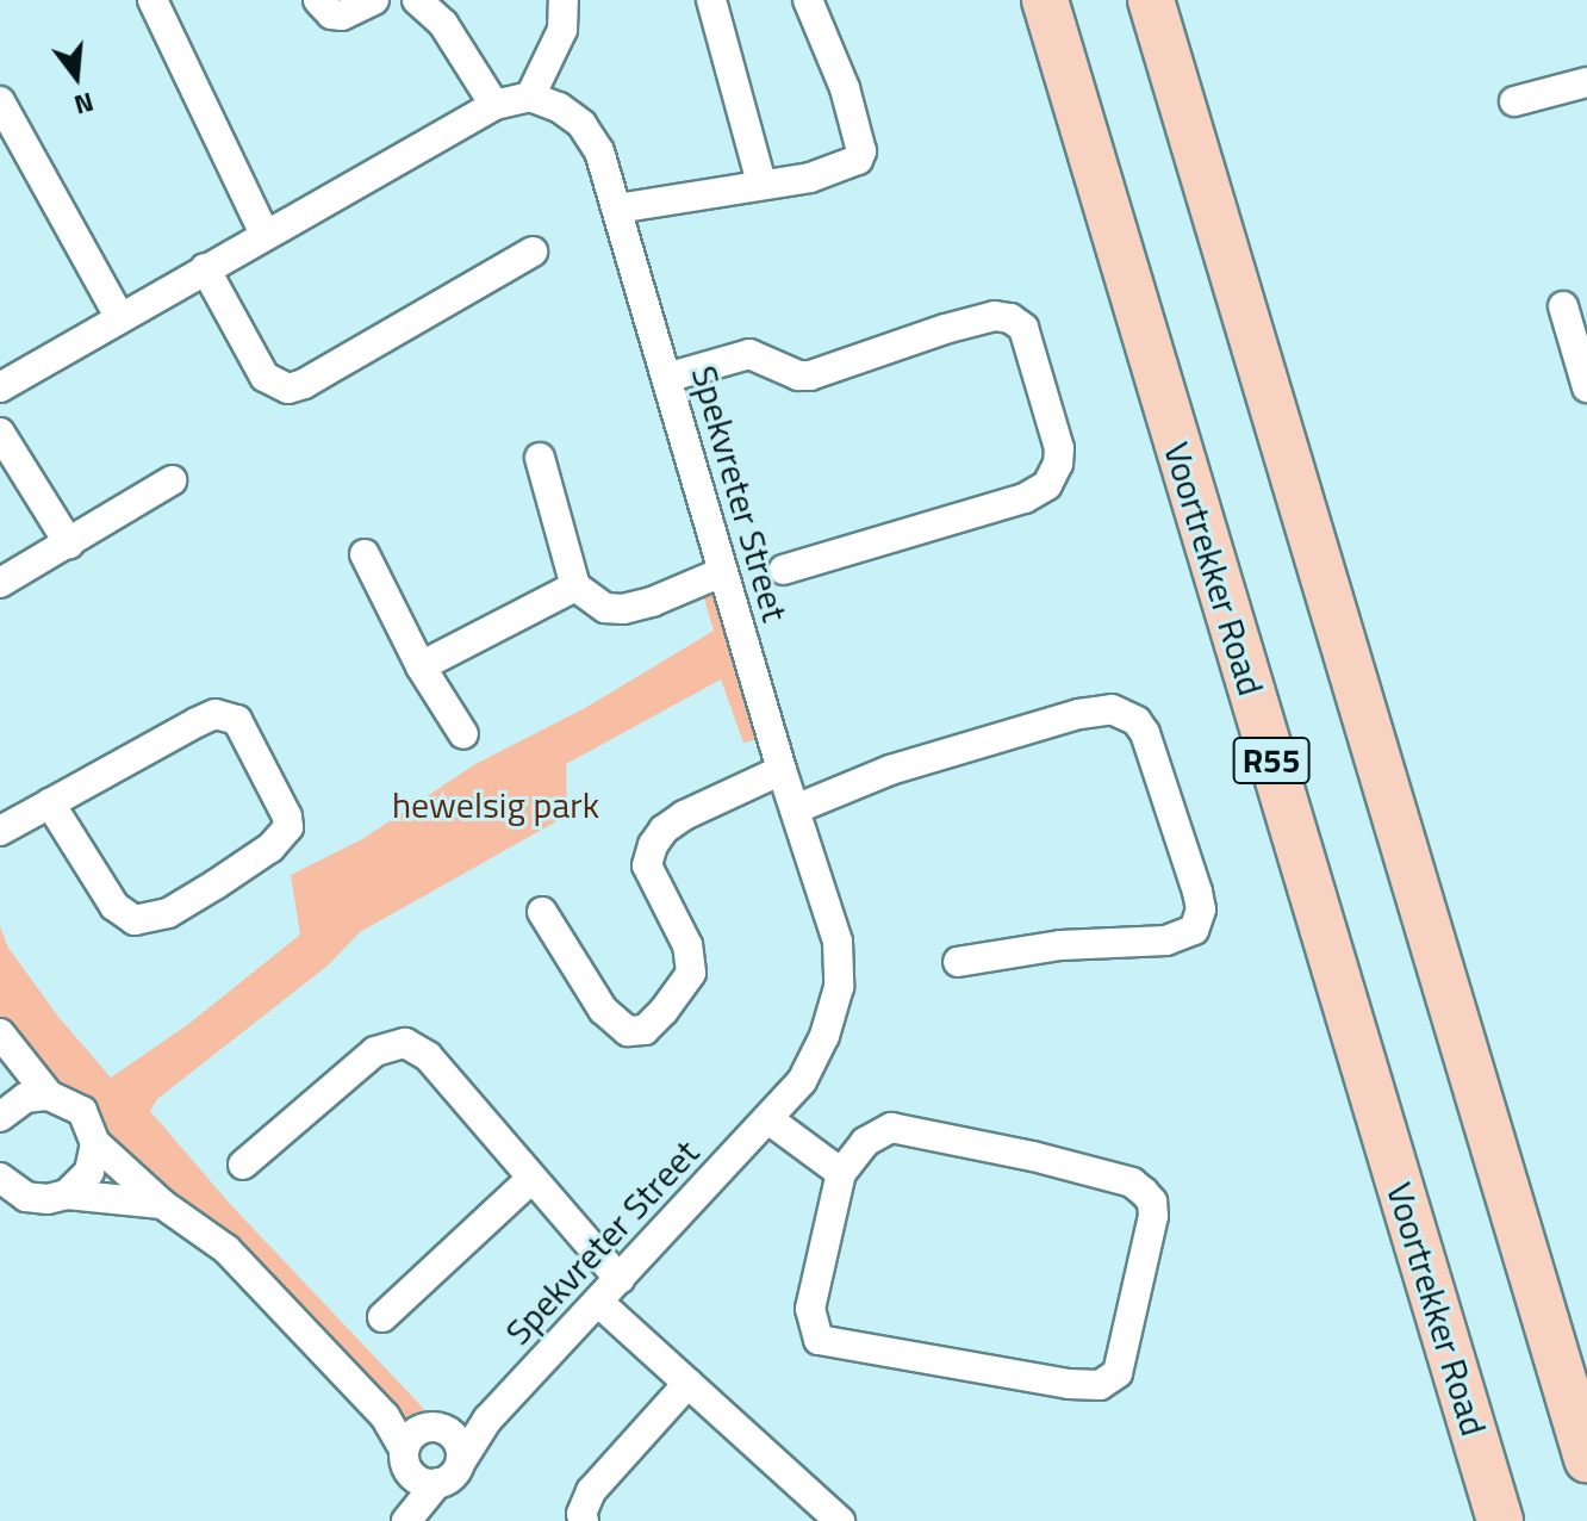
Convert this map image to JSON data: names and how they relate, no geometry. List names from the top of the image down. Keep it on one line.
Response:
{"streets":{"main road":["Voortrekker Road","R55"],"street":["Spekvreter Street"]},"parks":["hewelsig park"],"north":"bottom"}
